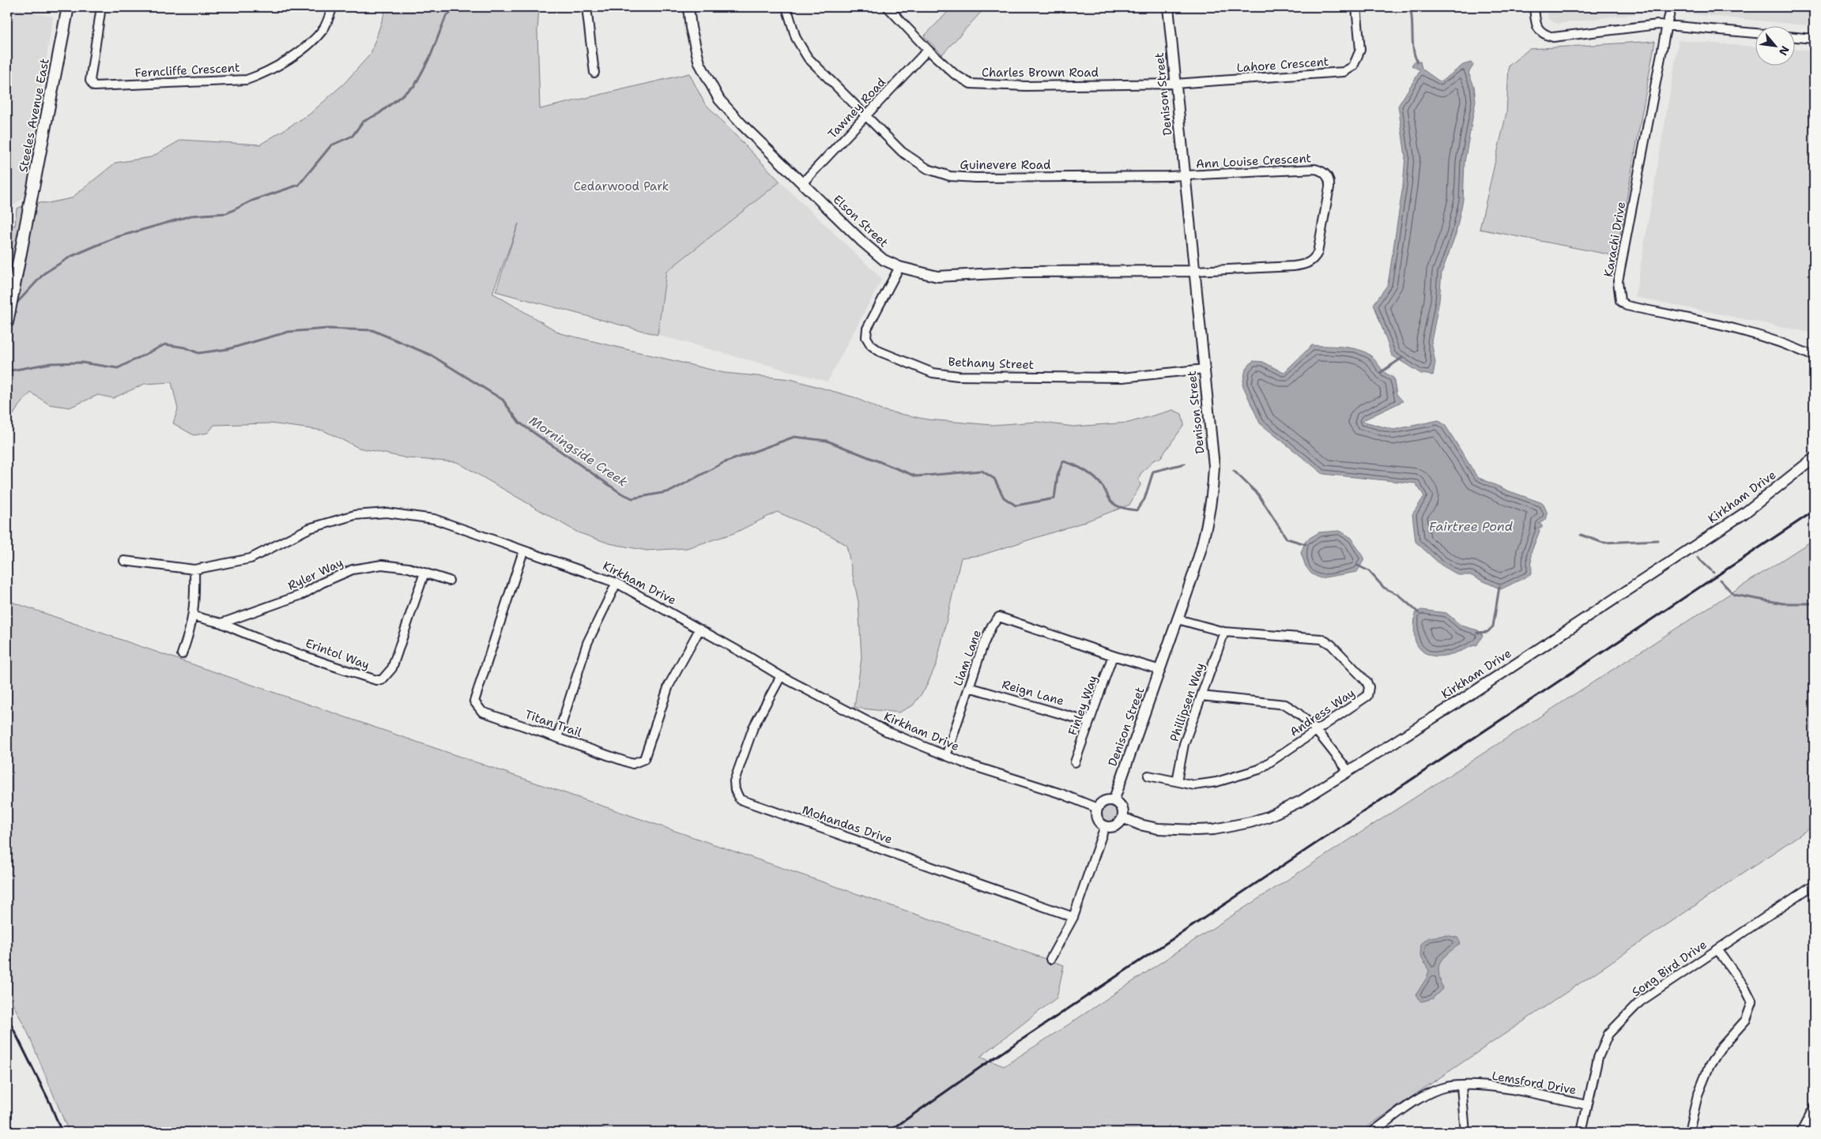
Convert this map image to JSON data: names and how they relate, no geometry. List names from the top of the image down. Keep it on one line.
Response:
{"streets":{"main road":["Steeles Avenue East"],"street":["Lahore Crescent","Ferncliffe Crescent","Charles Brown Road","Denison Street","Tawney Road","Ann Louise Crescent","Guinevere Road","Elson Street","Karachi Drive","Bethany Street","Kirkham Drive","Ryler Way","Erintol Way","Liam Lane","Reign Lane","Phillipsen Way","Finley Way","Andress Way","Titan Trail","Mohandas Drive","Song Bird Drive","Lemsford Drive"]},"crossings":[["Lahore Crescent","Charles Brown Road"],["Lahore Crescent","Denison Street"],["Charles Brown Road","Denison Street"],["Charles Brown Road","Tawney Road"],["Denison Street","Ann Louise Crescent"],["Denison Street","Guinevere Road"],["Denison Street","Elson Street"],["Denison Street","Bethany Street"],["Denison Street","Kirkham Drive"],["Denison Street","Andress Way"],["Tawney Road","Guinevere Road"],["Tawney Road","Elson Street"],["Ann Louise Crescent","Guinevere Road"],["Ann Louise Crescent","Elson Street"],["Elson Street","Bethany Street"],["Kirkham Drive","Liam Lane"],["Kirkham Drive","Titan Trail"],["Kirkham Drive","Mohandas Drive"],["Ryler Way","Erintol Way"],["Liam Lane","Reign Lane"],["Liam Lane","Finley Way"],["Reign Lane","Finley Way"],["Phillipsen Way","Andress Way"],["Song Bird Drive","Lemsford Drive"]],"water":["Morningside Creek","Fairtree Pond"],"parks":["Cedarwood Park"],"north":"bottom right"}
